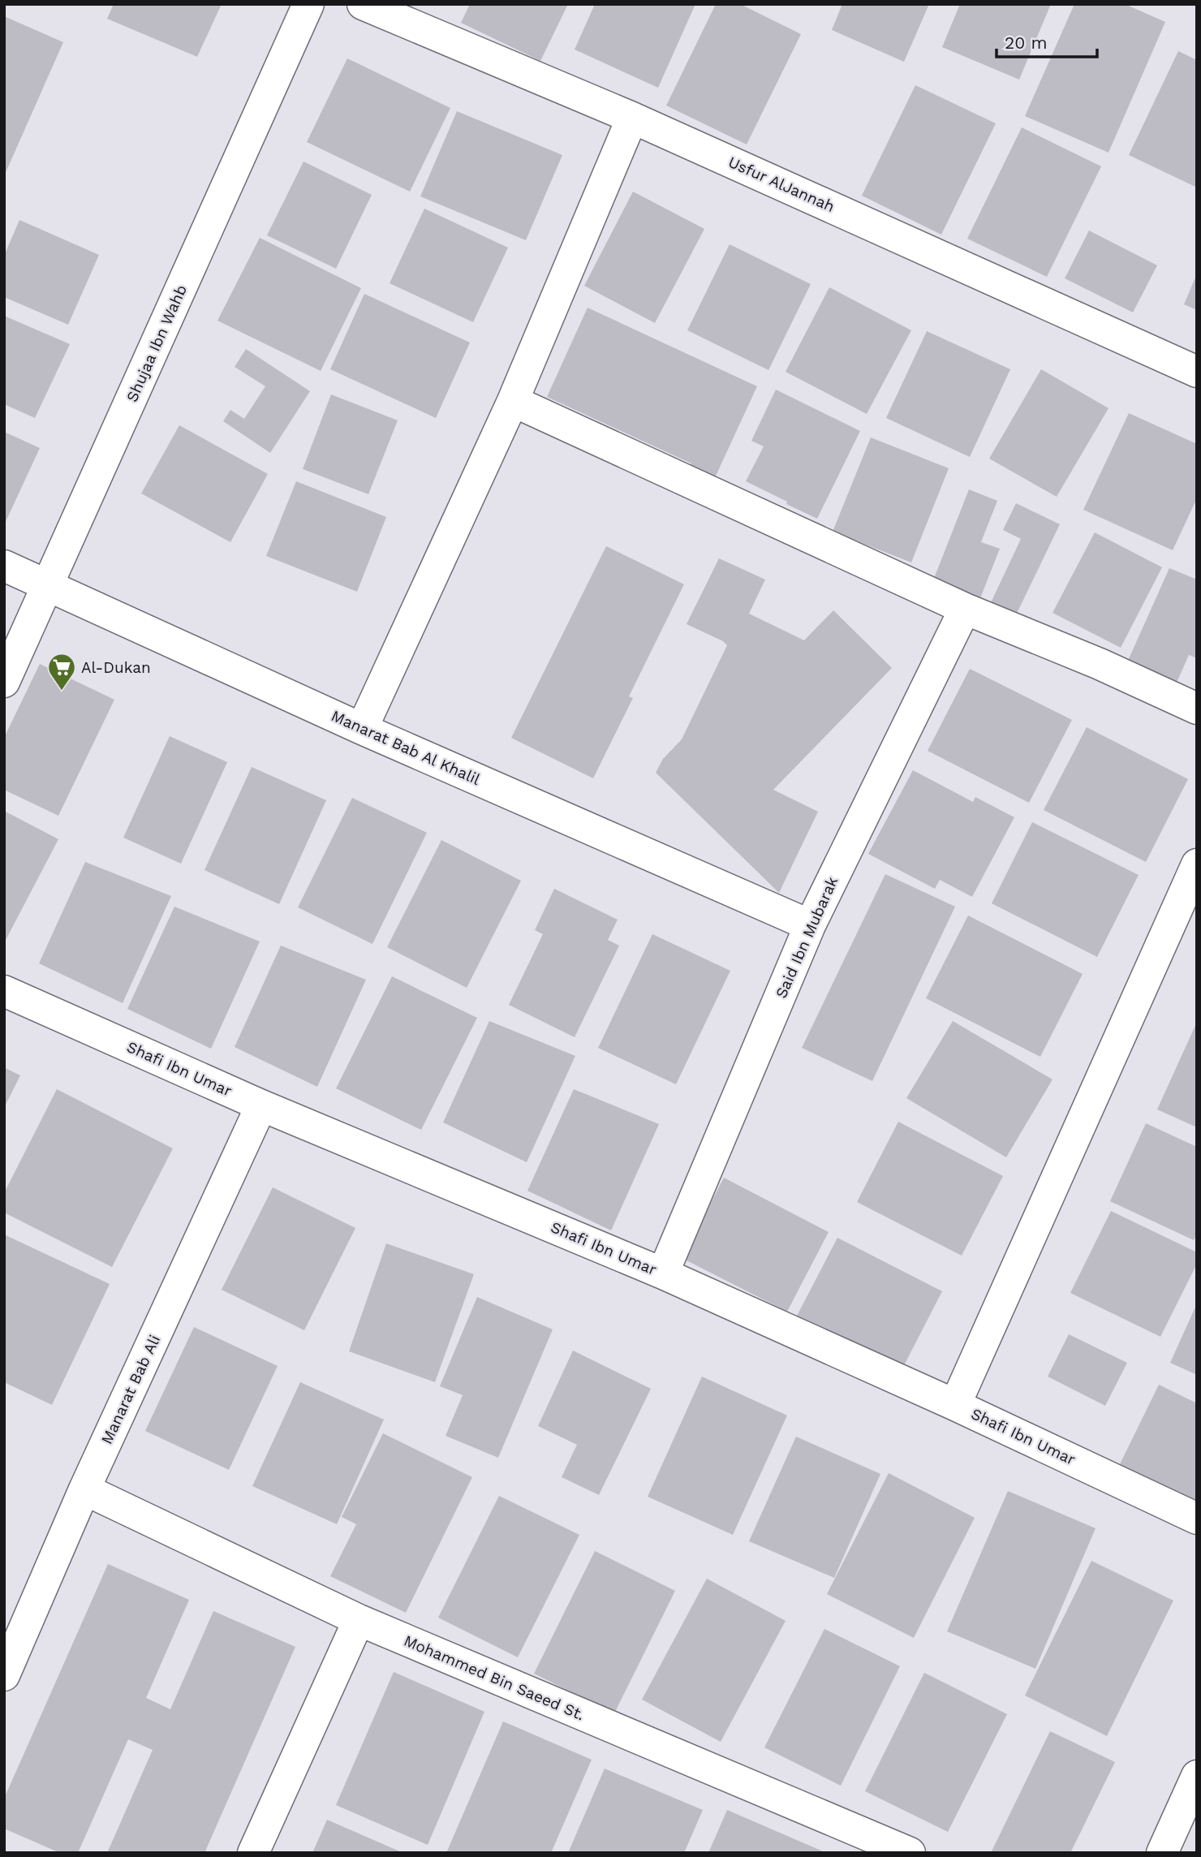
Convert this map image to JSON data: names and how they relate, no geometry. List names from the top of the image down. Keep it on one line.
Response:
{"streets":{"street":["Usfur AlJannah","Shujaa Ibn Wahb","Manarat Bab Al Khalil","Said Ibn Mubarak","Shafi Ibn Umar","Manarat Bab Ali","Mohammed Bin Saeed St."]},"crossings":[["Shujaa Ibn Wahb","Manarat Bab Al Khalil"],["Manarat Bab Al Khalil","Said Ibn Mubarak"],["Said Ibn Mubarak","Shafi Ibn Umar"],["Shafi Ibn Umar","Manarat Bab Ali"],["Manarat Bab Ali","Mohammed Bin Saeed St."]],"places":{"supermarket":["Al-Dukan"]},"scale_bar":"20 m"}
